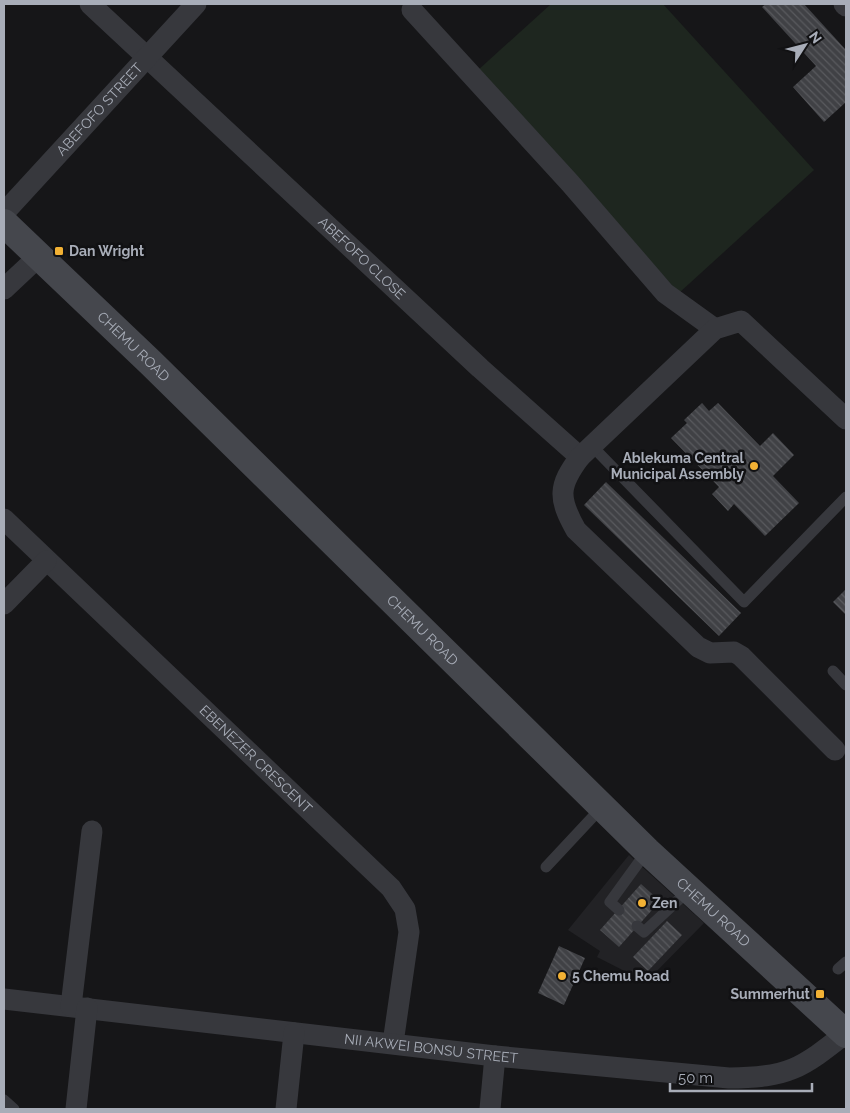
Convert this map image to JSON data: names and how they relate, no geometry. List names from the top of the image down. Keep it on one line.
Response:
{"streets":{"street":["ABEFOFO STREET","ABEFOFO CLOSE","CHEMU ROAD","EBENEZER CRESCENT","NII AKWEI BONSU STREET"]},"crossings":[["ABEFOFO STREET","ABEFOFO CLOSE"],["CHEMU ROAD","NII AKWEI BONSU STREET"],["EBENEZER CRESCENT","NII AKWEI BONSU STREET"]],"places":{"transit":["Dan Wright","Summerhut"],"other":["Ablekuma Central Municipal Assembly","Zen","5 Chemu Road"]},"scale_bar":"50 m","north":"top right"}
